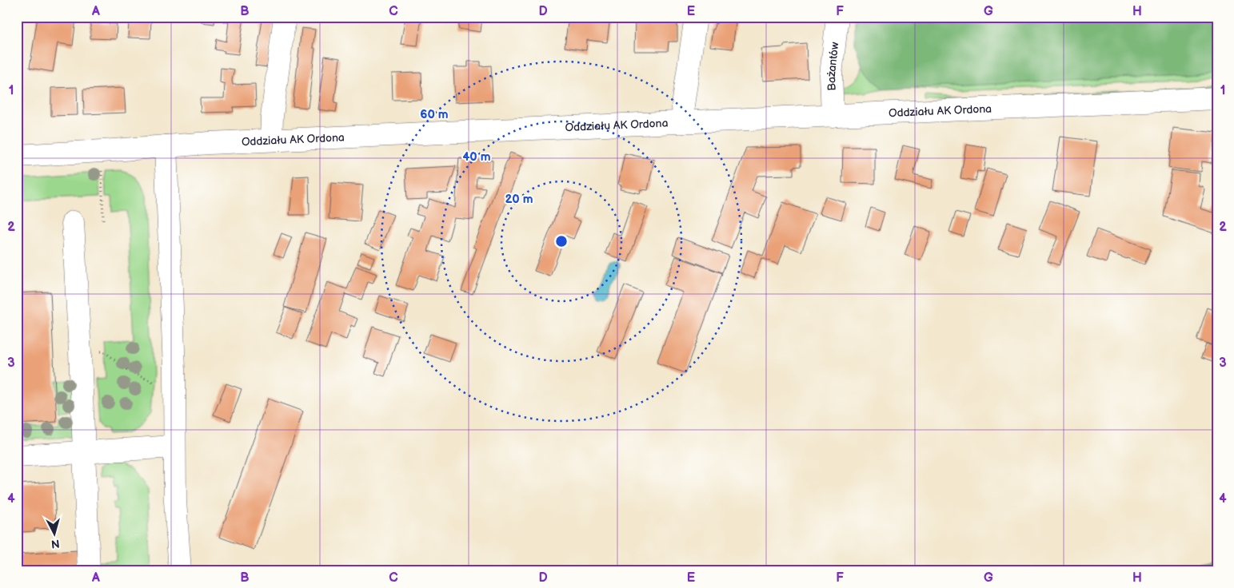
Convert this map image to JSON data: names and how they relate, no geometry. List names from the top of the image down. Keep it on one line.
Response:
{"streets":{"street":["Bażantów","Oddziału AK Ordona"]},"crossings":[["Bażantów","Oddziału AK Ordona"]],"north":"bottom","grid":{"columns":["A","B","C","D","E","F","G","H"],"rows":["1","2","3","4"]},"rings":["60 m","40 m","20 m"]}
